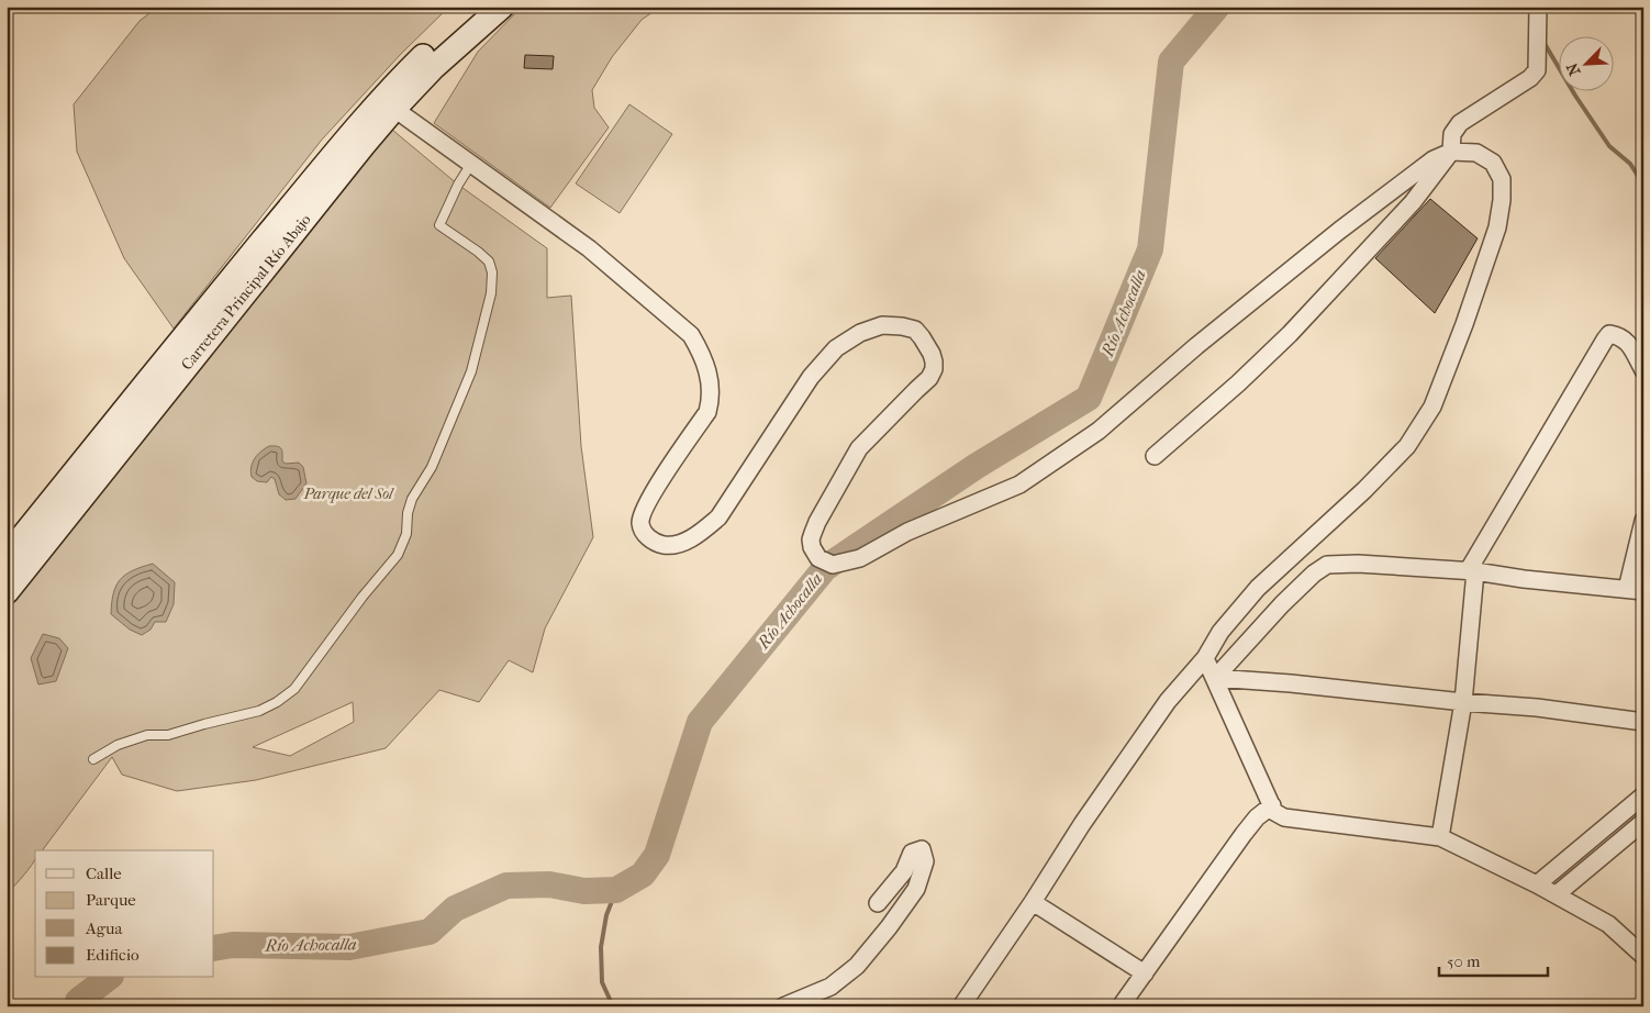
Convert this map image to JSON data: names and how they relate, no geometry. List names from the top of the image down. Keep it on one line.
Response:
{"streets":{"main road":["Carretera Principal Río Abajo"]},"water":["Río Achocalla"],"parks":["Parque del Sol"],"legend":["Calle","Parque","Agua","Edificio"],"scale_bar":"50 m","north":"bottom left"}
